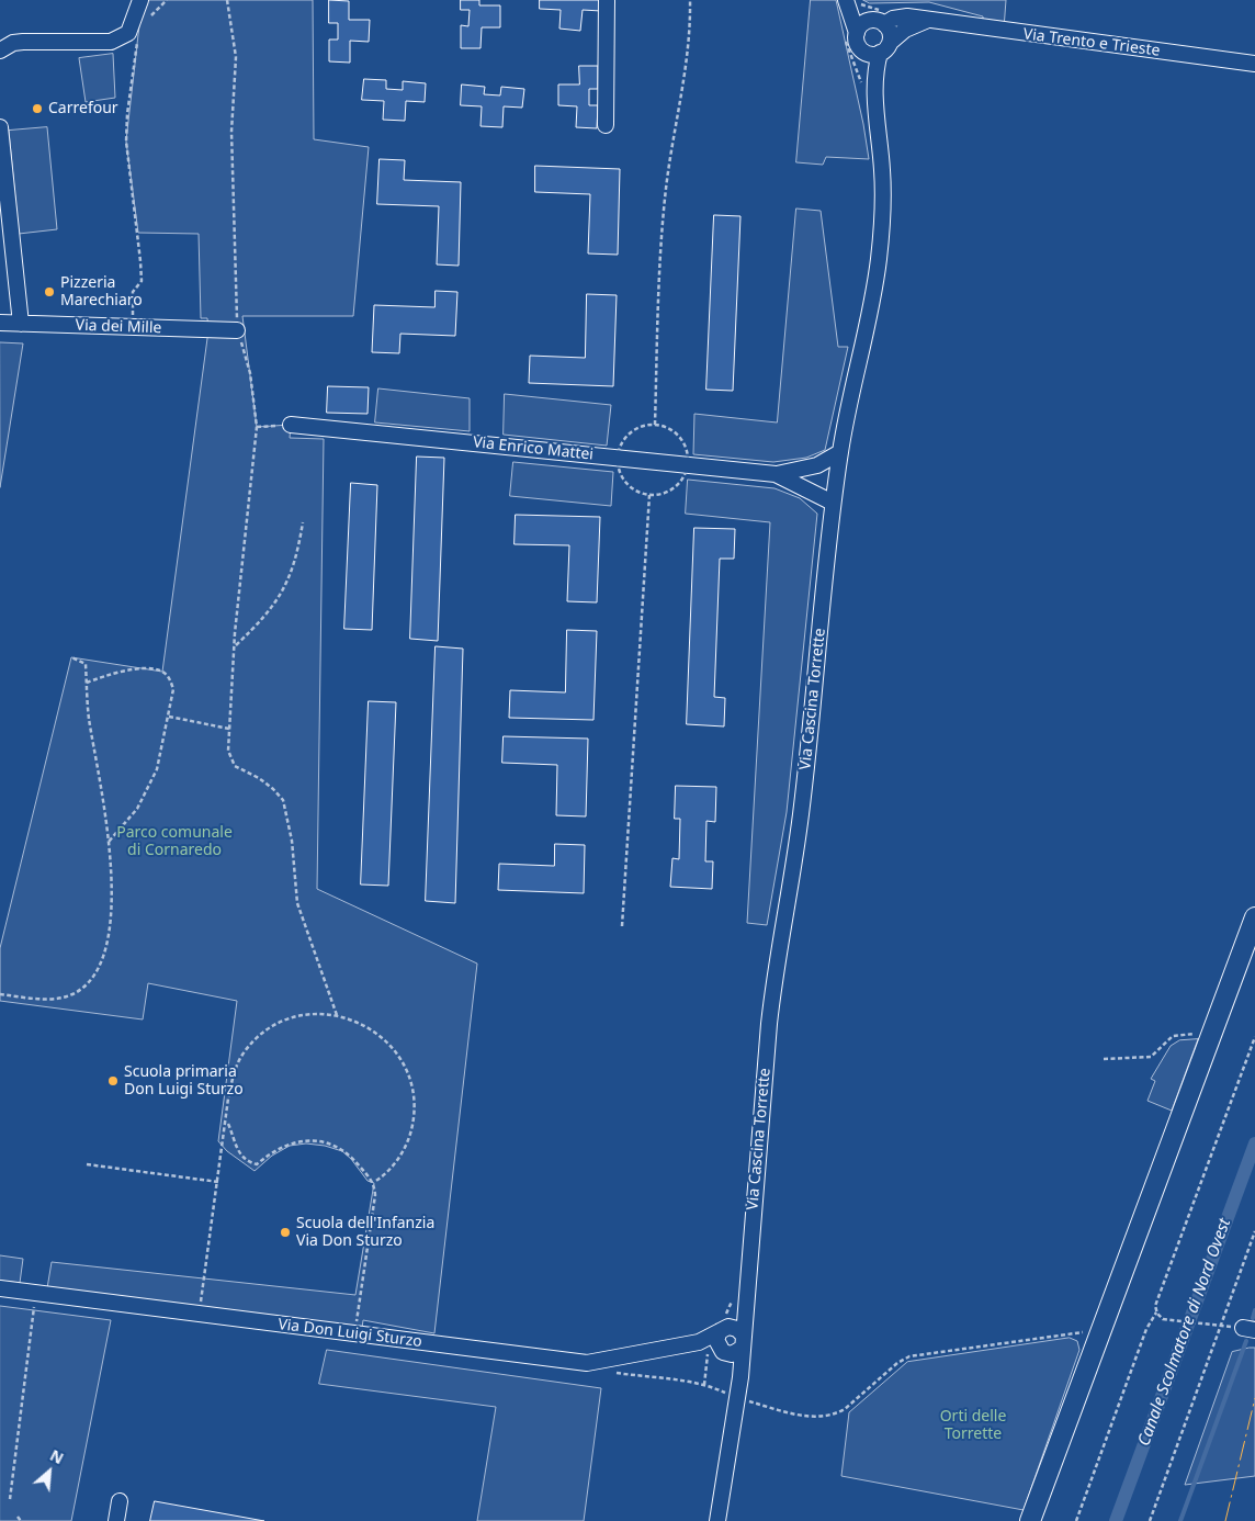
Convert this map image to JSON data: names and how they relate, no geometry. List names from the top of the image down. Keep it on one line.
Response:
{"streets":{"street":["Via Trento e Trieste","Via dei Mille","Via Enrico Mattei","Via Cascina Torrette","Via Don Luigi Sturzo"]},"crossings":[["Via Trento e Trieste","Via Cascina Torrette"],["Via Enrico Mattei","Via Cascina Torrette"],["Via Cascina Torrette","Via Don Luigi Sturzo"]],"water":["Canale Scolmatore di Nord Ovest"],"parks":["Parco comunale di Cornaredo","Orti delle Torrette"],"places":["Carrefour","Pizzeria Marechiaro","Scuola primaria Don Luigi Sturzo","Scuola dell'Infanzia Via Don Sturzo"],"north":"top right"}
